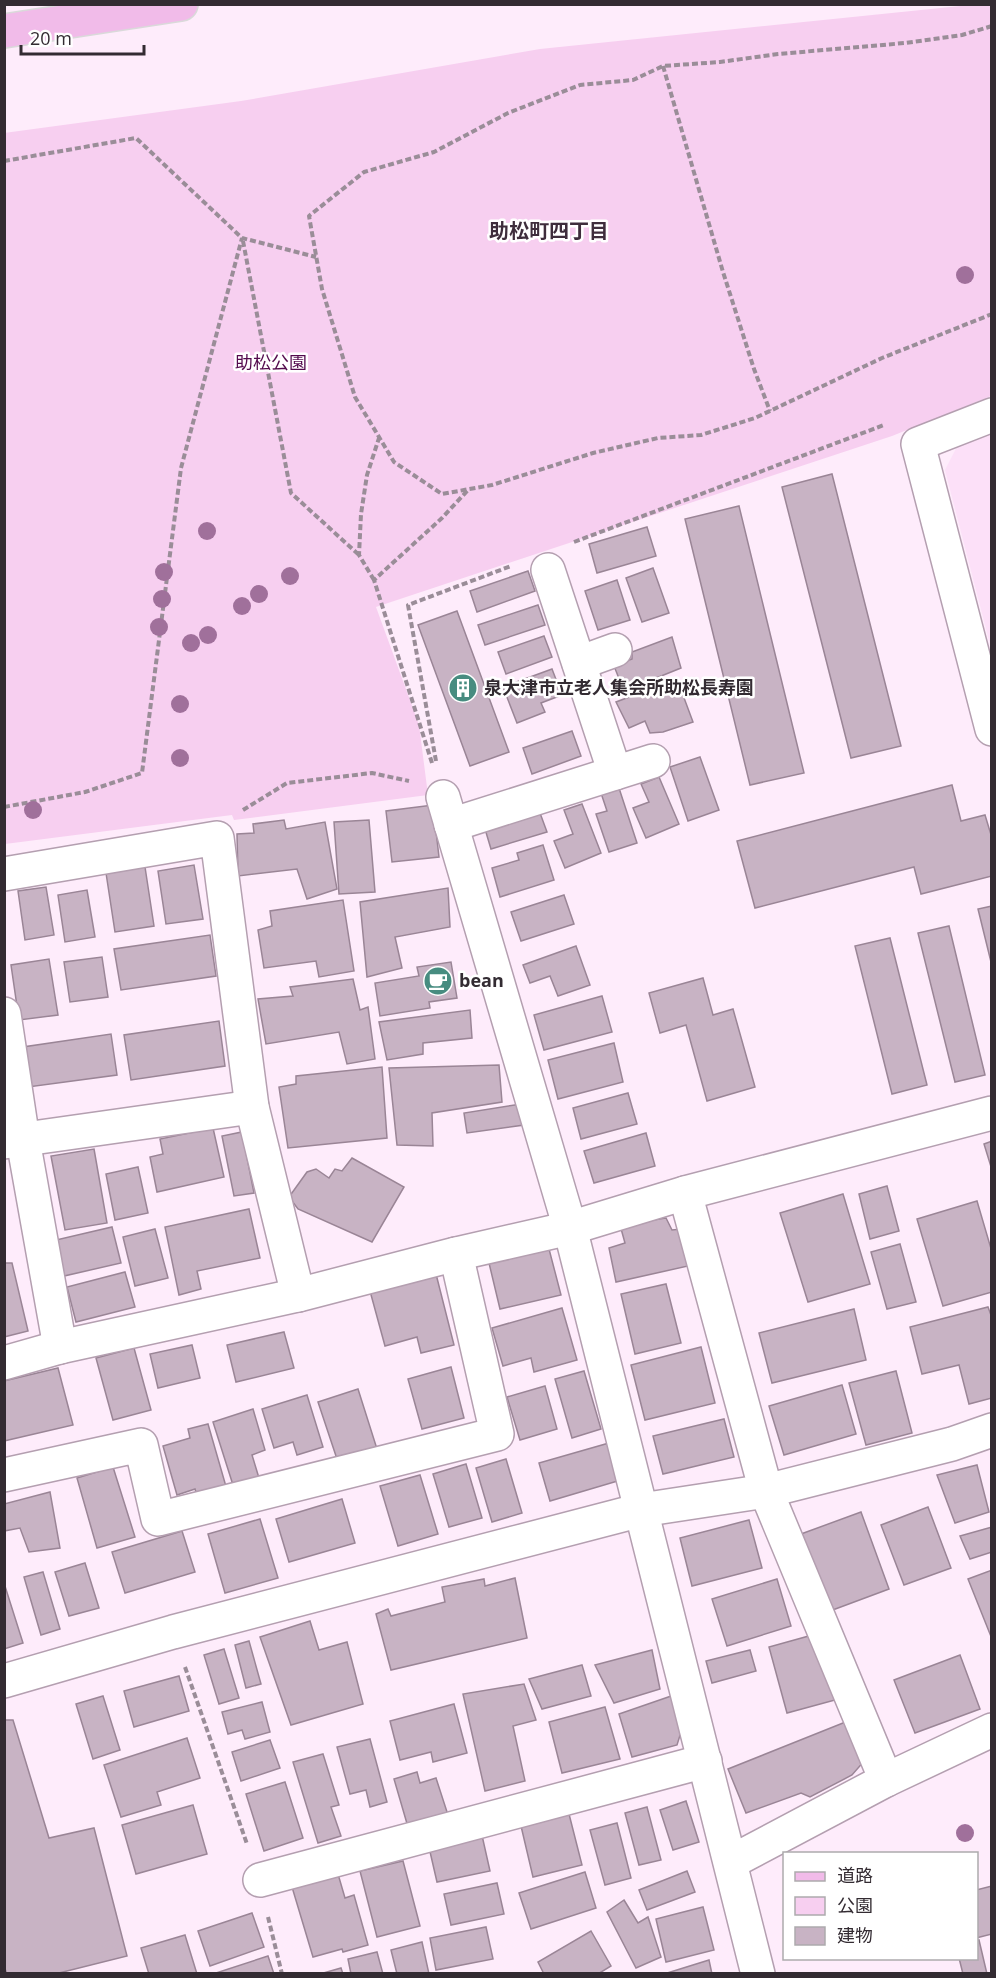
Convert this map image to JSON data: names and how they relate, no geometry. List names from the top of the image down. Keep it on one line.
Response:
{"districts":["助松町四丁目"],"parks":["助松公園"],"places":{"building":["泉大津市立老人集会所助松長寿園"],"cafe":["bean"]},"legend":["道路","公園","建物"],"scale_bar":"20 m"}
